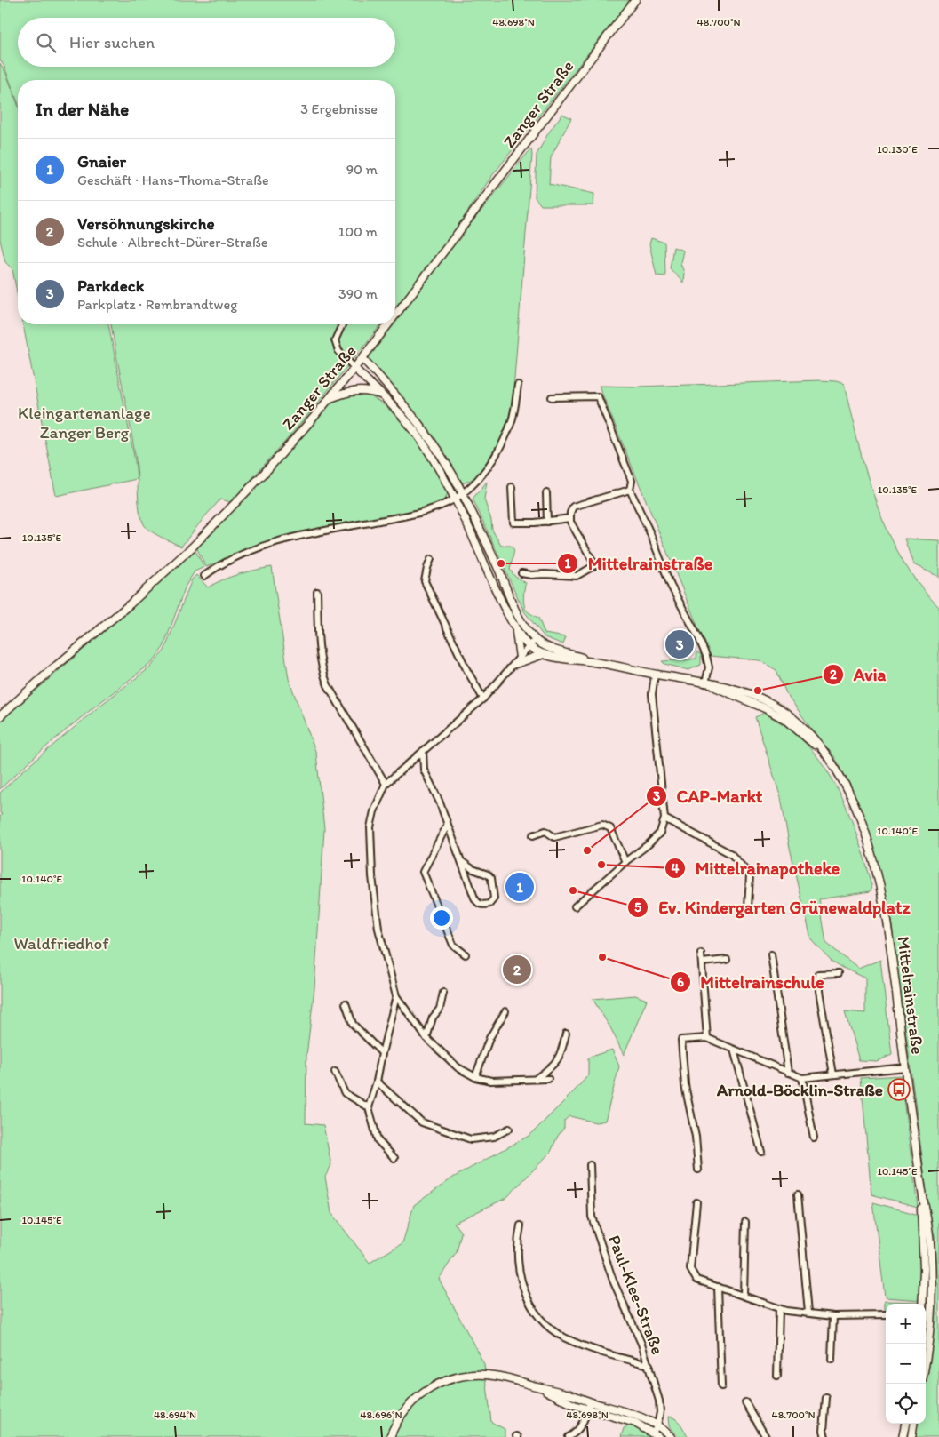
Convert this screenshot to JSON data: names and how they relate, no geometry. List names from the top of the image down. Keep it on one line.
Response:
{"streets":{"street":["Zanger Straße","Mittelrainstraße","Paul-Klee-Straße"]},"crossings":[["Zanger Straße","Mittelrainstraße"]],"parks":["Kleingartenanlage Zanger Berg","Waldfriedhof"],"places":{"other":["Mittelrainstraße","Avia","CAP-Markt","Mittelrainapotheke","Ev. Kindergarten Grünewaldplatz","Mittelrainschule"],"bus stop":["Arnold-Böcklin-Straße"]},"page":{"search":"Hier suchen","heading":["In der Nähe","3 Ergebnisse"],"list":[{"mark":"1","name":"Gnaier","note":"Geschäft · Hans-Thoma-Straße","value":"90 m"},{"mark":"2","name":"Versöhnungskirche","note":"Schule · Albrecht-Dürer-Straße","value":"100 m"},{"mark":"3","name":"Parkdeck","note":"Parkplatz · Rembrandtweg","value":"390 m"}],"pins":["3","1","2"],"map_buttons":["+","−"]},"coordinates":["48.698°N","48.700°N","10.130°E","10.135°E","10.140°E","10.145°E","48.694°N","48.696°N"]}
